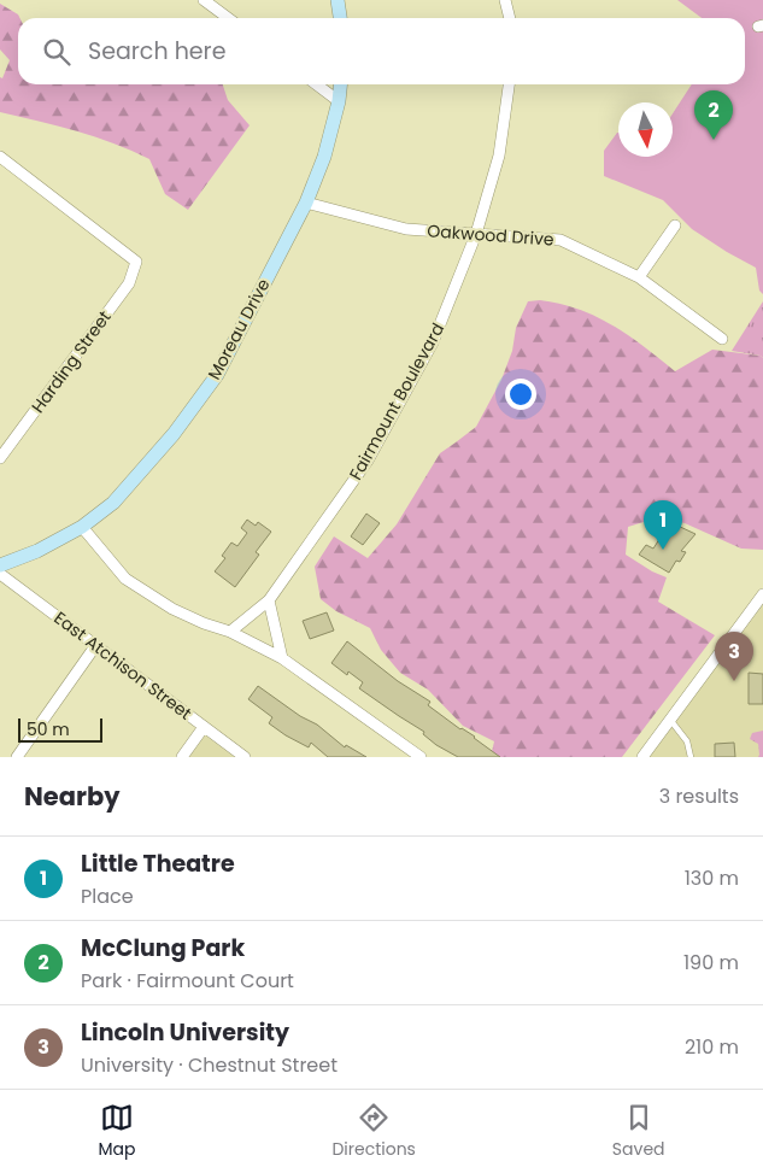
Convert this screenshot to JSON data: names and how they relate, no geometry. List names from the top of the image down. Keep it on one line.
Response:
{"streets":{"main road":["Moreau Drive"],"street":["Oakwood Drive","Harding Street","Fairmount Boulevard","East Atchison Street"]},"crossings":[["Oakwood Drive","Moreau Drive"],["Oakwood Drive","Fairmount Boulevard"]],"scale_bar":"50 m","north":"bottom","page":{"search":"Search here","pins":["2","1","3"],"scale":"50 m","heading":["Nearby","3 results"],"list":[{"mark":"1","name":"Little Theatre","note":"Place","value":"130 m"},{"mark":"2","name":"McClung Park","note":"Park · Fairmount Court","value":"190 m"},{"mark":"3","name":"Lincoln University","note":"University · Chestnut Street","value":"210 m"}],"nav":["Map","Directions","Saved"]}}
